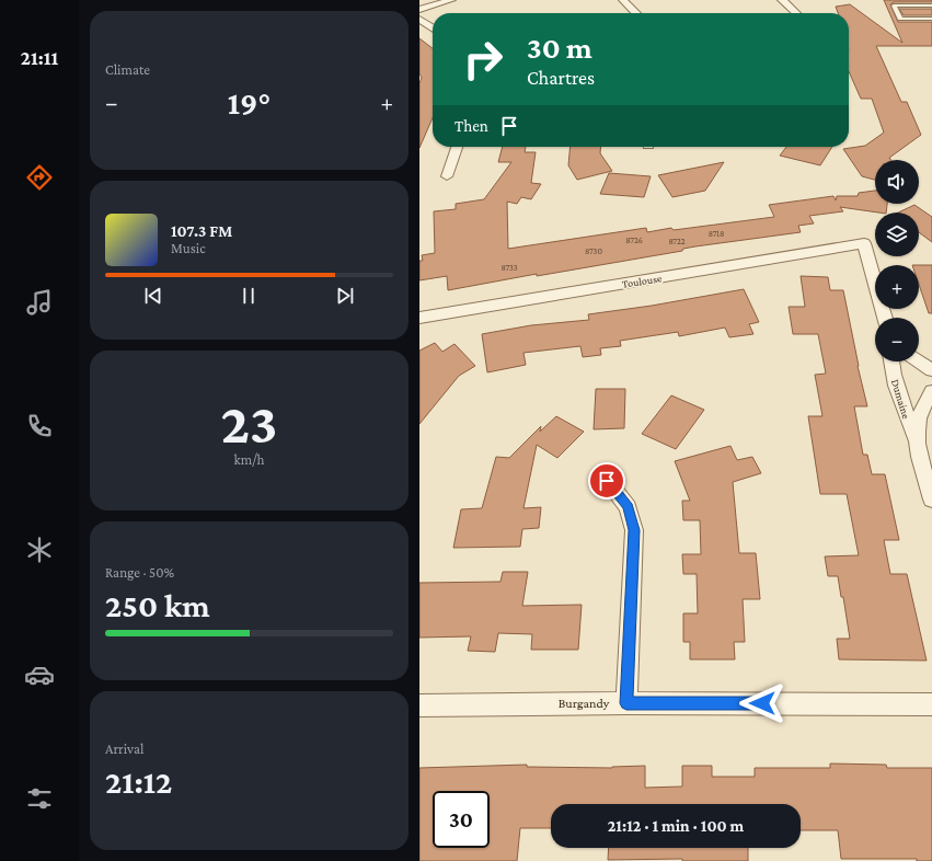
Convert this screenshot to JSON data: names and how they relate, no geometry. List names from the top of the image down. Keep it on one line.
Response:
{"streets":{"street":["Toulouse","Dumaine","Burgandy"]},"house_numbers":["8718","8726","8722","8730","8733"],"page":{"tabs":"21:11","tile":["Climate",["23","km/h"],["Range · 50%","250 km"],["Arrival","21:12"]],"turn":["30 m","Chartres"],"heat":["−","19°","+"],"then":"Then","map_buttons":["+","−"],"song":["107.3 FM","Music"],"limit":"30","trip":"21:12 · 1 min · 100 m"}}
